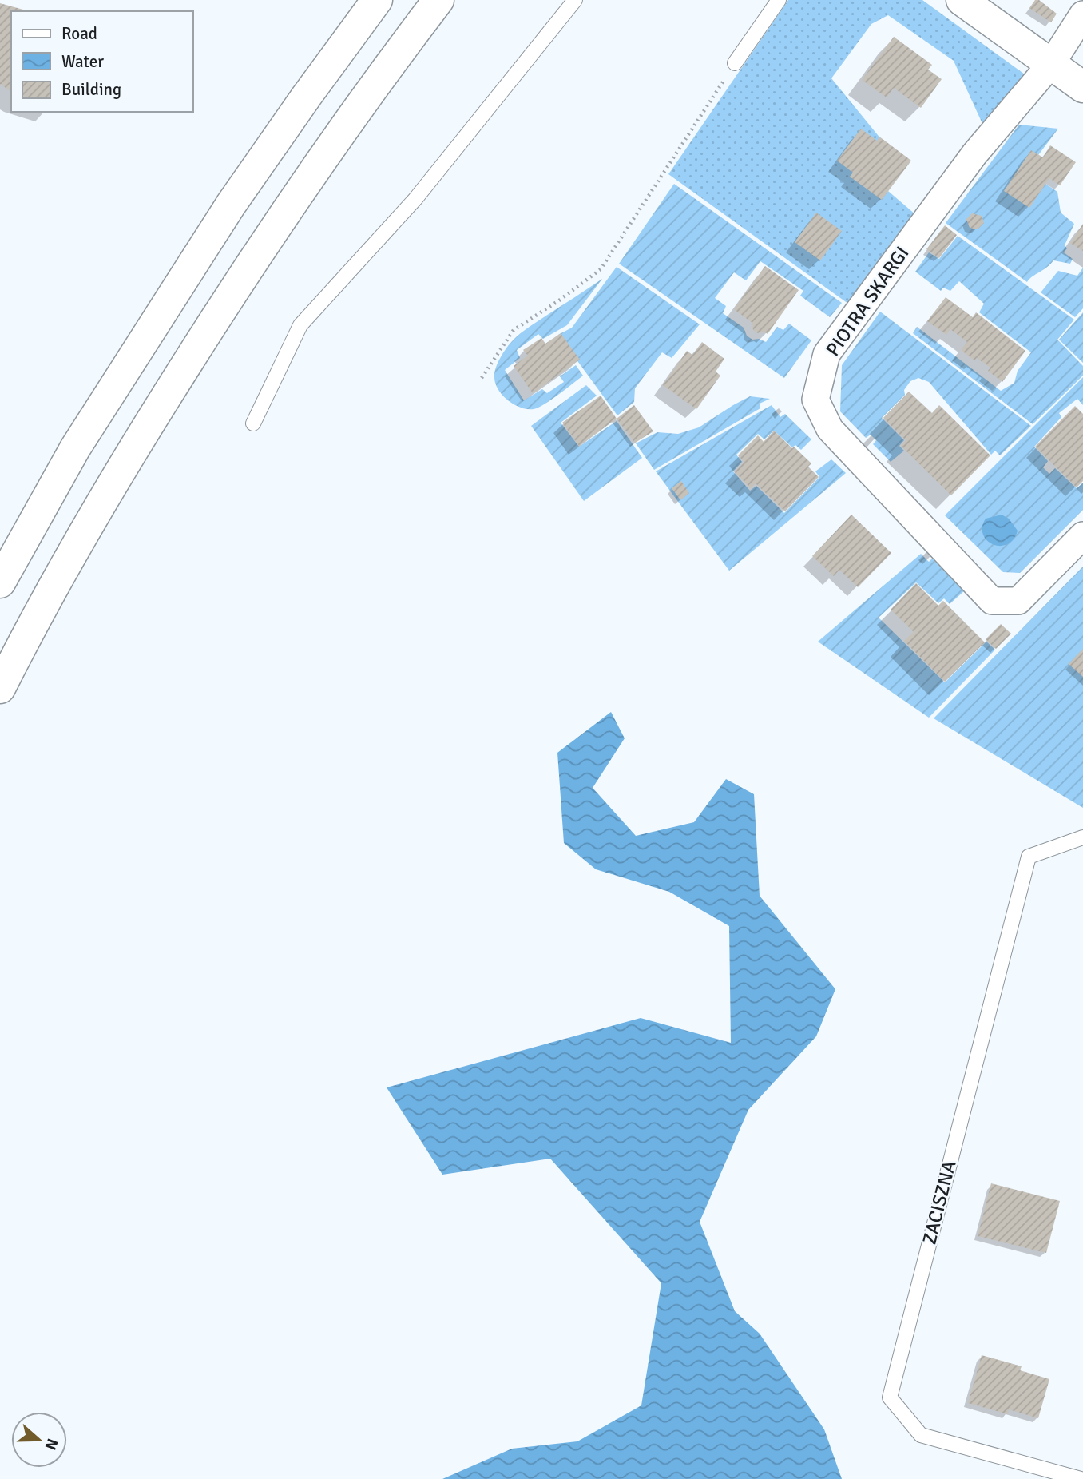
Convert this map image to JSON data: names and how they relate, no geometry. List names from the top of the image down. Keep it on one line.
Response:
{"streets":{"street":["PIOTRA SKARGI"],"lane":["ZACISZNA"]},"legend":["Road","Water","Building"],"north":"right"}
